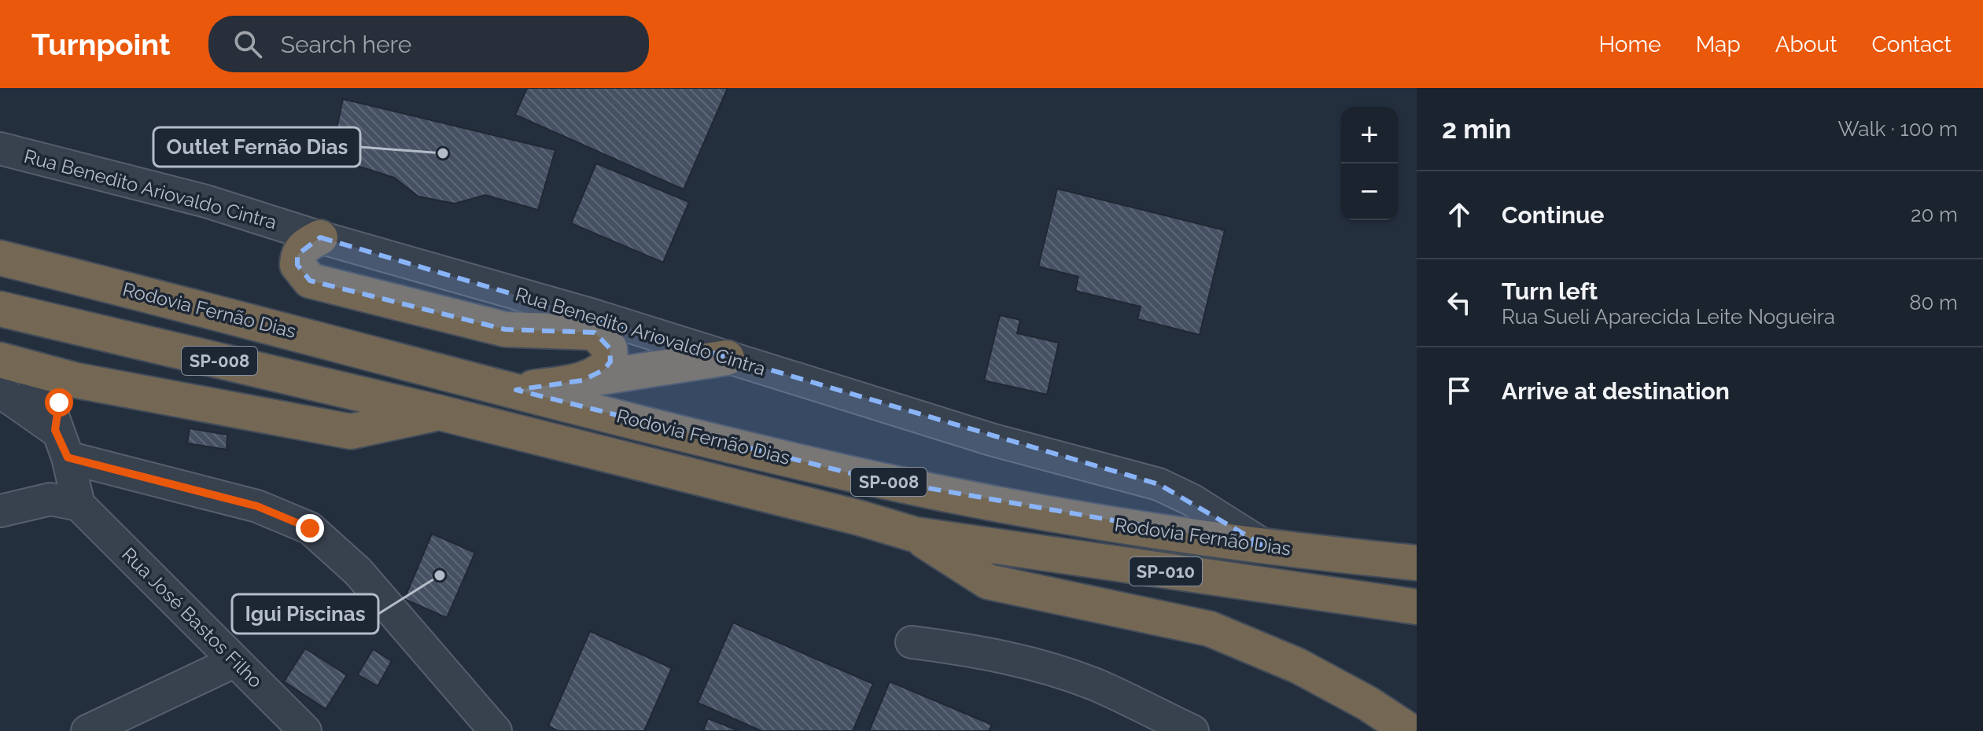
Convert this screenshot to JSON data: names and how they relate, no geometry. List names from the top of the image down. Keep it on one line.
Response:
{"streets":{"highway":["Rodovia Fernão Dias","SP-008","SP-010"],"street":["Rua Benedito Ariovaldo Cintra","Rua José Bastos Filho"]},"crossings":[["Rua Benedito Ariovaldo Cintra","Rodovia Fernão Dias"],["Rodovia Fernão Dias","SP-008"]],"places":["Outlet Fernão Dias","Igui Piscinas"],"page":{"header":"Turnpoint","search":"Search here","nav":["Home","Map","About","Contact"],"heading":["2 min","Walk · 100 m"],"map_buttons":["+","−"],"list":[["Continue","20 m"],["Turn left","Rua Sueli Aparecida Leite Nogueira","80 m"],"Arrive at destination"]}}
